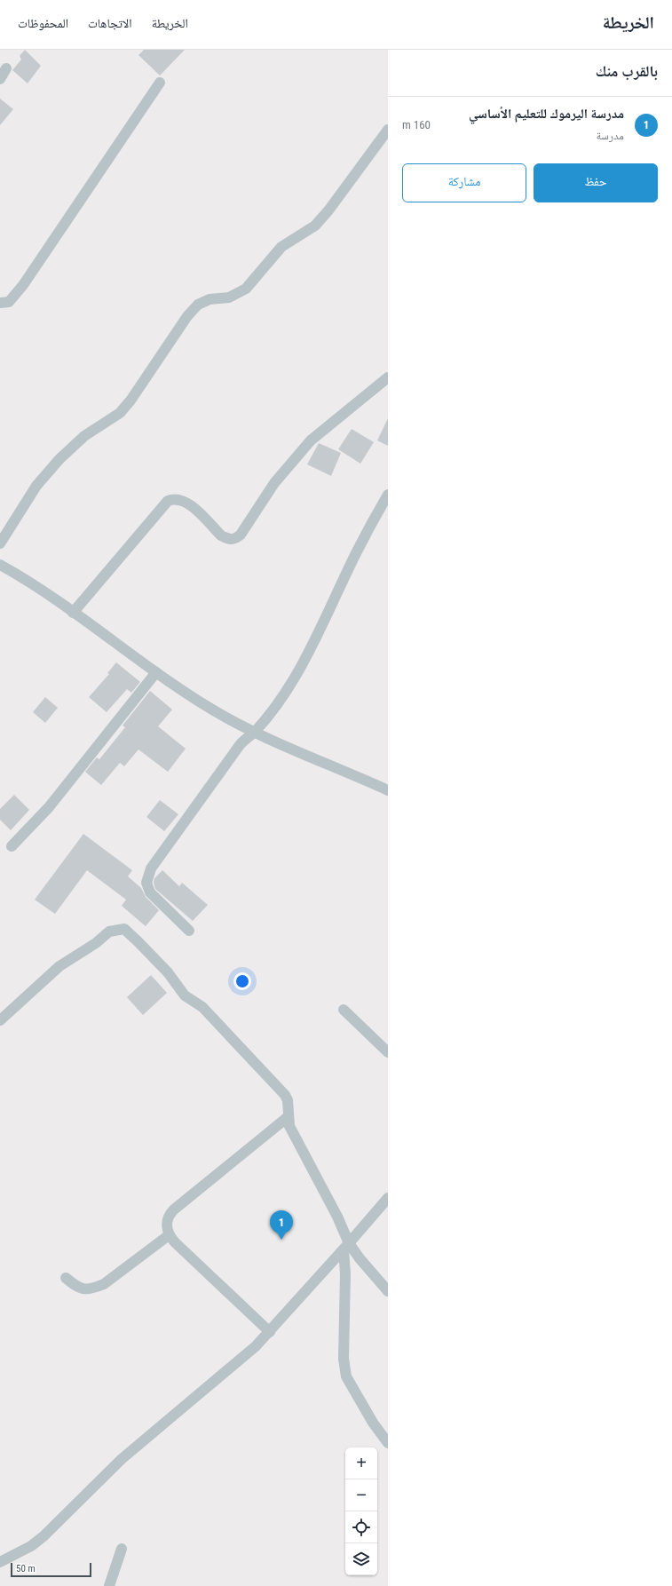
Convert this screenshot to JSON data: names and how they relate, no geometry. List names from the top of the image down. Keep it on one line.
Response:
{"scale_bar":"50 m","page":{"header":"الخريطة","nav":["الخريطة","الاتجاهات","المحفوظات"],"heading":"بالقرب منك","list":[{"mark":"1","name":"مدرسة اليرموك للتعليم الأساسي","note":"مدرسة","value":"160 m"}],"buttons":["حفظ","مشاركة"],"pins":"1","map_buttons":["+","−"],"scale":"50 m"}}
